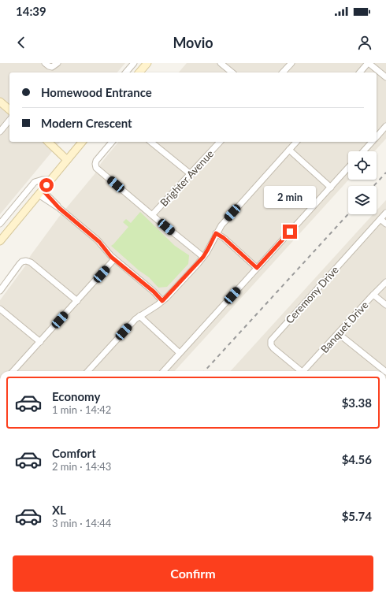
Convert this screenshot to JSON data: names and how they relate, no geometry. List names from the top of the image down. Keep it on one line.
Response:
{"streets":{"street":["Brighter Avenue","Ceremony Drive","Banquet Drive"]},"page":{"status":"14:39","header":"Movio","banner":["Homewood Entrance","Modern Crescent"],"bubble":"2 min","list":[{"name":"Economy","note":"1 min · 14:42","value":"$3.38"},{"name":"Comfort","note":"2 min · 14:43","value":"$4.56"},{"name":"XL","note":"3 min · 14:44","value":"$5.74"}],"buttons":"Confirm"}}
